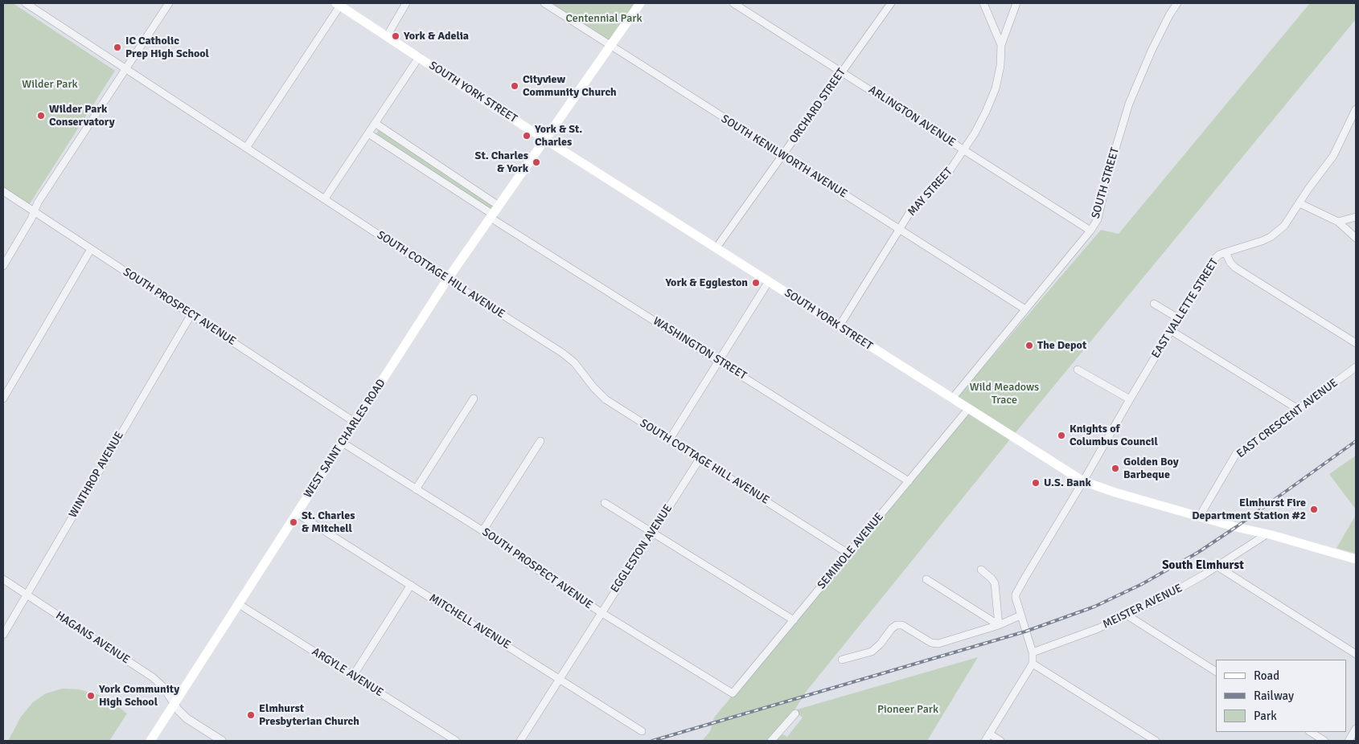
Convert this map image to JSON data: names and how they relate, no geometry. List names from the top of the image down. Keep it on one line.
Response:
{"streets":{"main road":["SOUTH YORK STREET","WEST SAINT CHARLES ROAD"],"street":["ORCHARD STREET","ARLINGTON AVENUE","SOUTH KENILWORTH AVENUE","SOUTH STREET","MAY STREET","SOUTH COTTAGE HILL AVENUE","SOUTH PROSPECT AVENUE","EAST VALLETTE STREET","WASHINGTON STREET","EAST CRESCENT AVENUE","WINTHROP AVENUE","EGGLESTON AVENUE","SEMINOLE AVENUE","MEISTER AVENUE","MITCHELL AVENUE","HAGANS AVENUE","ARGYLE AVENUE"]},"crossings":[["SOUTH YORK STREET","ORCHARD STREET"],["SOUTH YORK STREET","SOUTH STREET"],["SOUTH YORK STREET","MAY STREET"],["SOUTH YORK STREET","EAST VALLETTE STREET"],["SOUTH YORK STREET","EAST CRESCENT AVENUE"],["SOUTH YORK STREET","WEST SAINT CHARLES ROAD"],["SOUTH YORK STREET","SEMINOLE AVENUE"],["SOUTH YORK STREET","MEISTER AVENUE"],["ORCHARD STREET","ARLINGTON AVENUE"],["ORCHARD STREET","SOUTH KENILWORTH AVENUE"],["ARLINGTON AVENUE","SOUTH STREET"],["ARLINGTON AVENUE","MAY STREET"],["SOUTH KENILWORTH AVENUE","SOUTH STREET"],["SOUTH KENILWORTH AVENUE","MAY STREET"],["SOUTH KENILWORTH AVENUE","WEST SAINT CHARLES ROAD"],["SOUTH COTTAGE HILL AVENUE","WEST SAINT CHARLES ROAD"],["SOUTH COTTAGE HILL AVENUE","EGGLESTON AVENUE"],["SOUTH COTTAGE HILL AVENUE","SEMINOLE AVENUE"],["SOUTH PROSPECT AVENUE","WEST SAINT CHARLES ROAD"],["SOUTH PROSPECT AVENUE","WINTHROP AVENUE"],["SOUTH PROSPECT AVENUE","EGGLESTON AVENUE"],["SOUTH PROSPECT AVENUE","SEMINOLE AVENUE"],["EAST VALLETTE STREET","MEISTER AVENUE"],["WASHINGTON STREET","WEST SAINT CHARLES ROAD"],["WASHINGTON STREET","SEMINOLE AVENUE"],["WEST SAINT CHARLES ROAD","MITCHELL AVENUE"],["WEST SAINT CHARLES ROAD","HAGANS AVENUE"],["WEST SAINT CHARLES ROAD","ARGYLE AVENUE"],["WINTHROP AVENUE","HAGANS AVENUE"],["EGGLESTON AVENUE","MITCHELL AVENUE"]],"districts":["South Elmhurst"],"parks":["Centennial Park","Wilder Park","Wild Meadows Trace","Pioneer Park"],"places":["York & Adelia","IC Catholic Prep High School","Cityview Community Church","Wilder Park Conservatory","York & St. Charles","St. Charles & York","York & Eggleston","The Depot","Knights of Columbus Council","Golden Boy Barbeque","U.S. Bank","Elmhurst Fire Department Station #2","St. Charles & Mitchell","York Community High School","Elmhurst Presbyterian Church"],"legend":["Road","Railway","Park"]}
